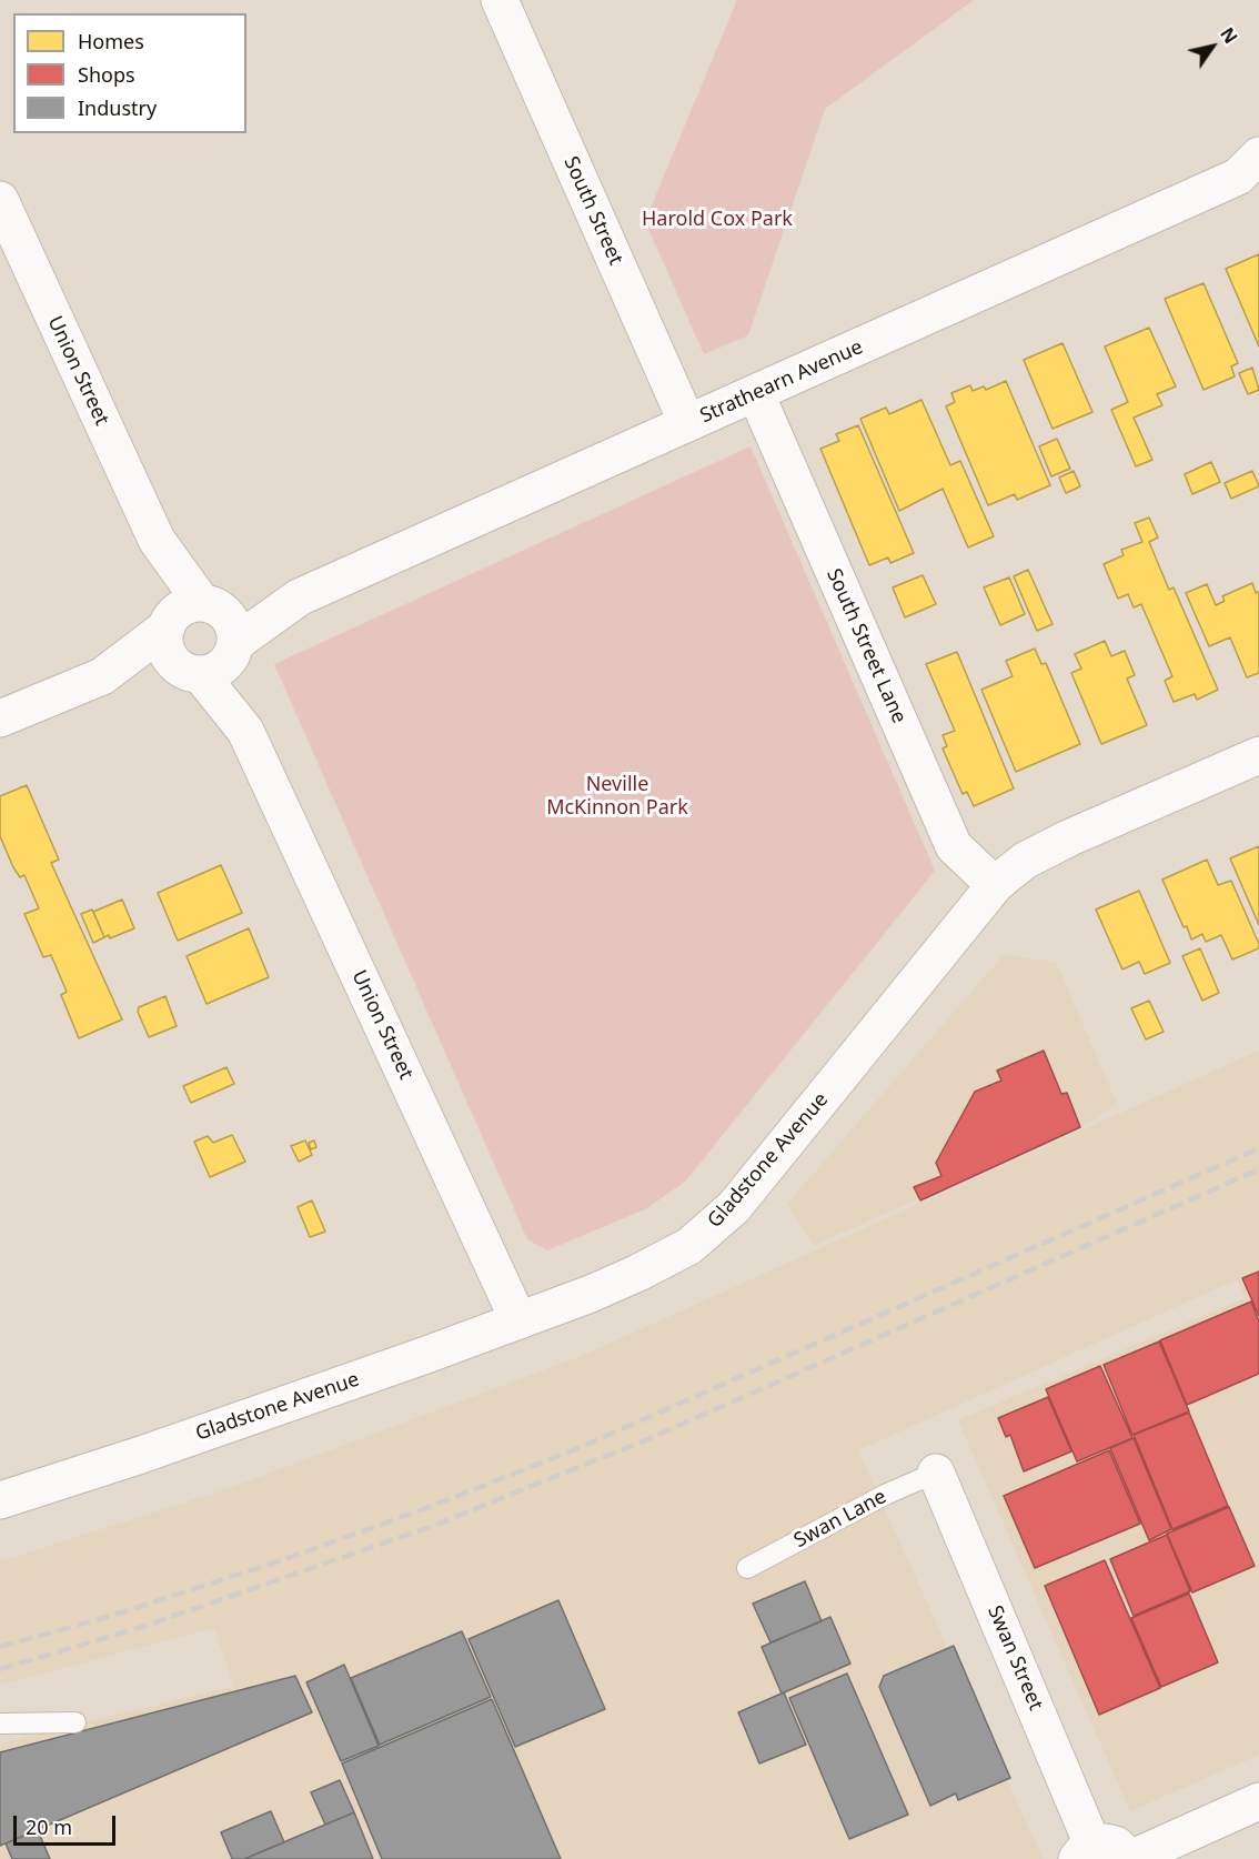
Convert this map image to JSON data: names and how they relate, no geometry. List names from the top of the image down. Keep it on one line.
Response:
{"streets":{"street":["South Street","Union Street","Strathearn Avenue","South Street Lane","Gladstone Avenue","Swan Street"],"lane":["Swan Lane"]},"crossings":[["South Street","Strathearn Avenue"],["Union Street","Strathearn Avenue"],["Union Street","Gladstone Avenue"],["Strathearn Avenue","South Street Lane"],["South Street Lane","Gladstone Avenue"],["Swan Lane","Swan Street"]],"parks":["Harold Cox Park","Neville McKinnon Park"],"legend":["Homes","Shops","Industry"],"scale_bar":"20 m","north":"top right"}
